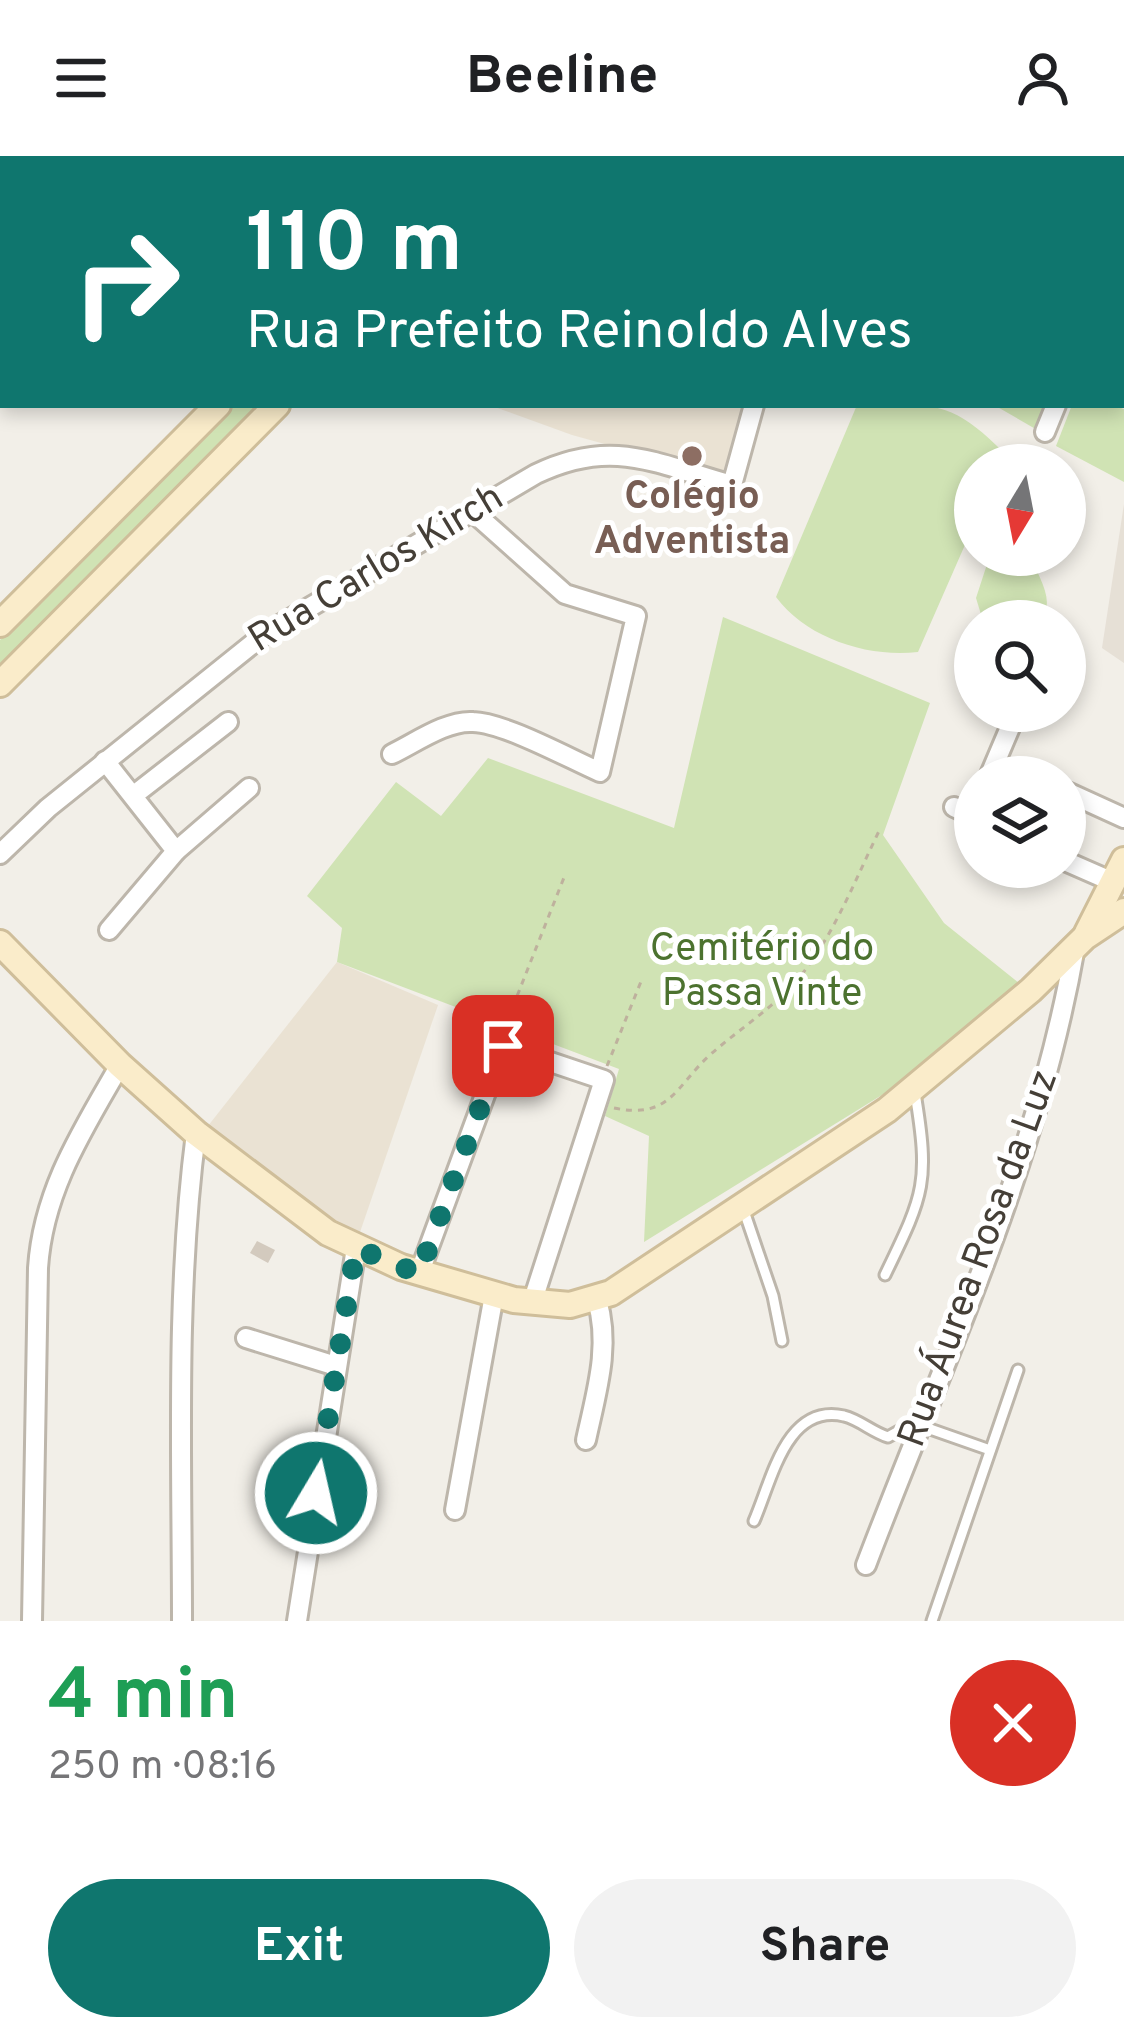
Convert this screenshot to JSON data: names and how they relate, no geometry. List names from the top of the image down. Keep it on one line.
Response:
{"streets":{"street":["Rua Carlos Kirch","Rua Áurea Rosa da Luz"]},"parks":["Cemitério do Passa Vinte"],"places":["Colégio Adventista"],"north":"bottom","page":{"header":"Beeline","turn":["110 m","Rua Prefeito Reinoldo Alves"],"heading":["4 min","250 m · 08:16"],"buttons":["Exit","Share"]}}
